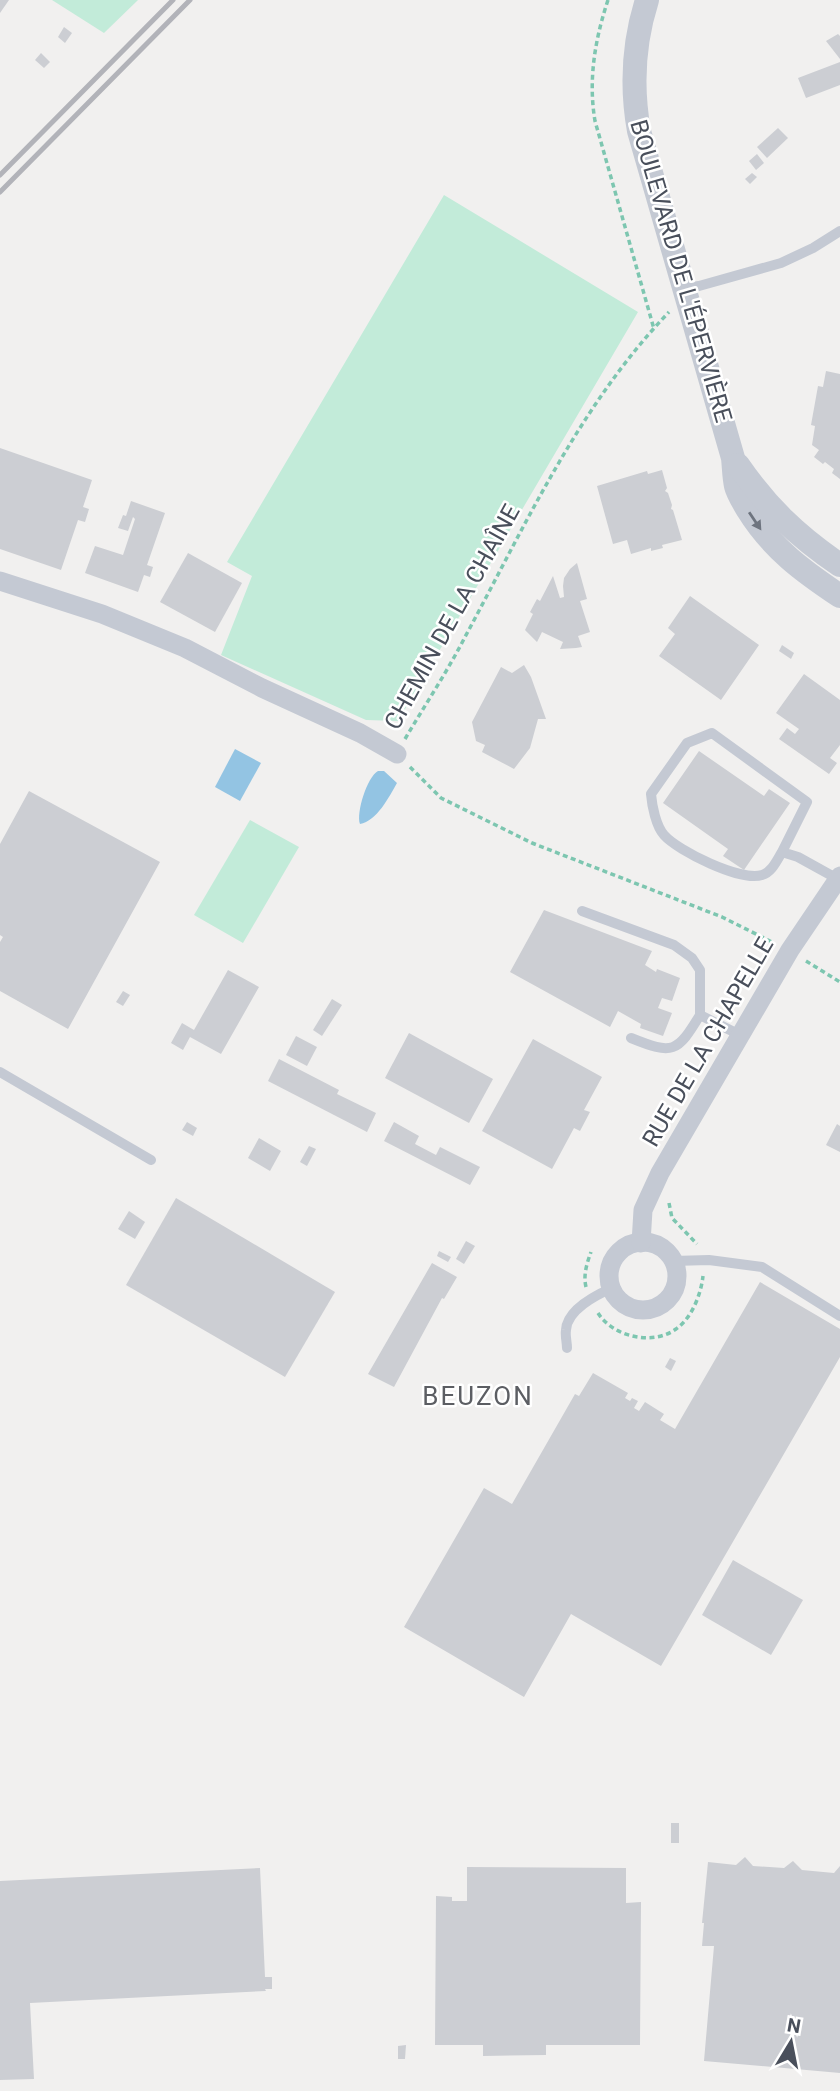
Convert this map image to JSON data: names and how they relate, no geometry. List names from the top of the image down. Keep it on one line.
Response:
{"streets":{"street":["BOULEVARD DE L'ÉPERVIÈRE","RUE DE LA CHAPELLE"],"path":["CHEMIN DE LA CHAÎNE"]},"crossings":[["BOULEVARD DE L'ÉPERVIÈRE","CHEMIN DE LA CHAÎNE"],["CHEMIN DE LA CHAÎNE","RUE DE LA CHAPELLE"]],"districts":["BEUZON"],"north":"top"}
